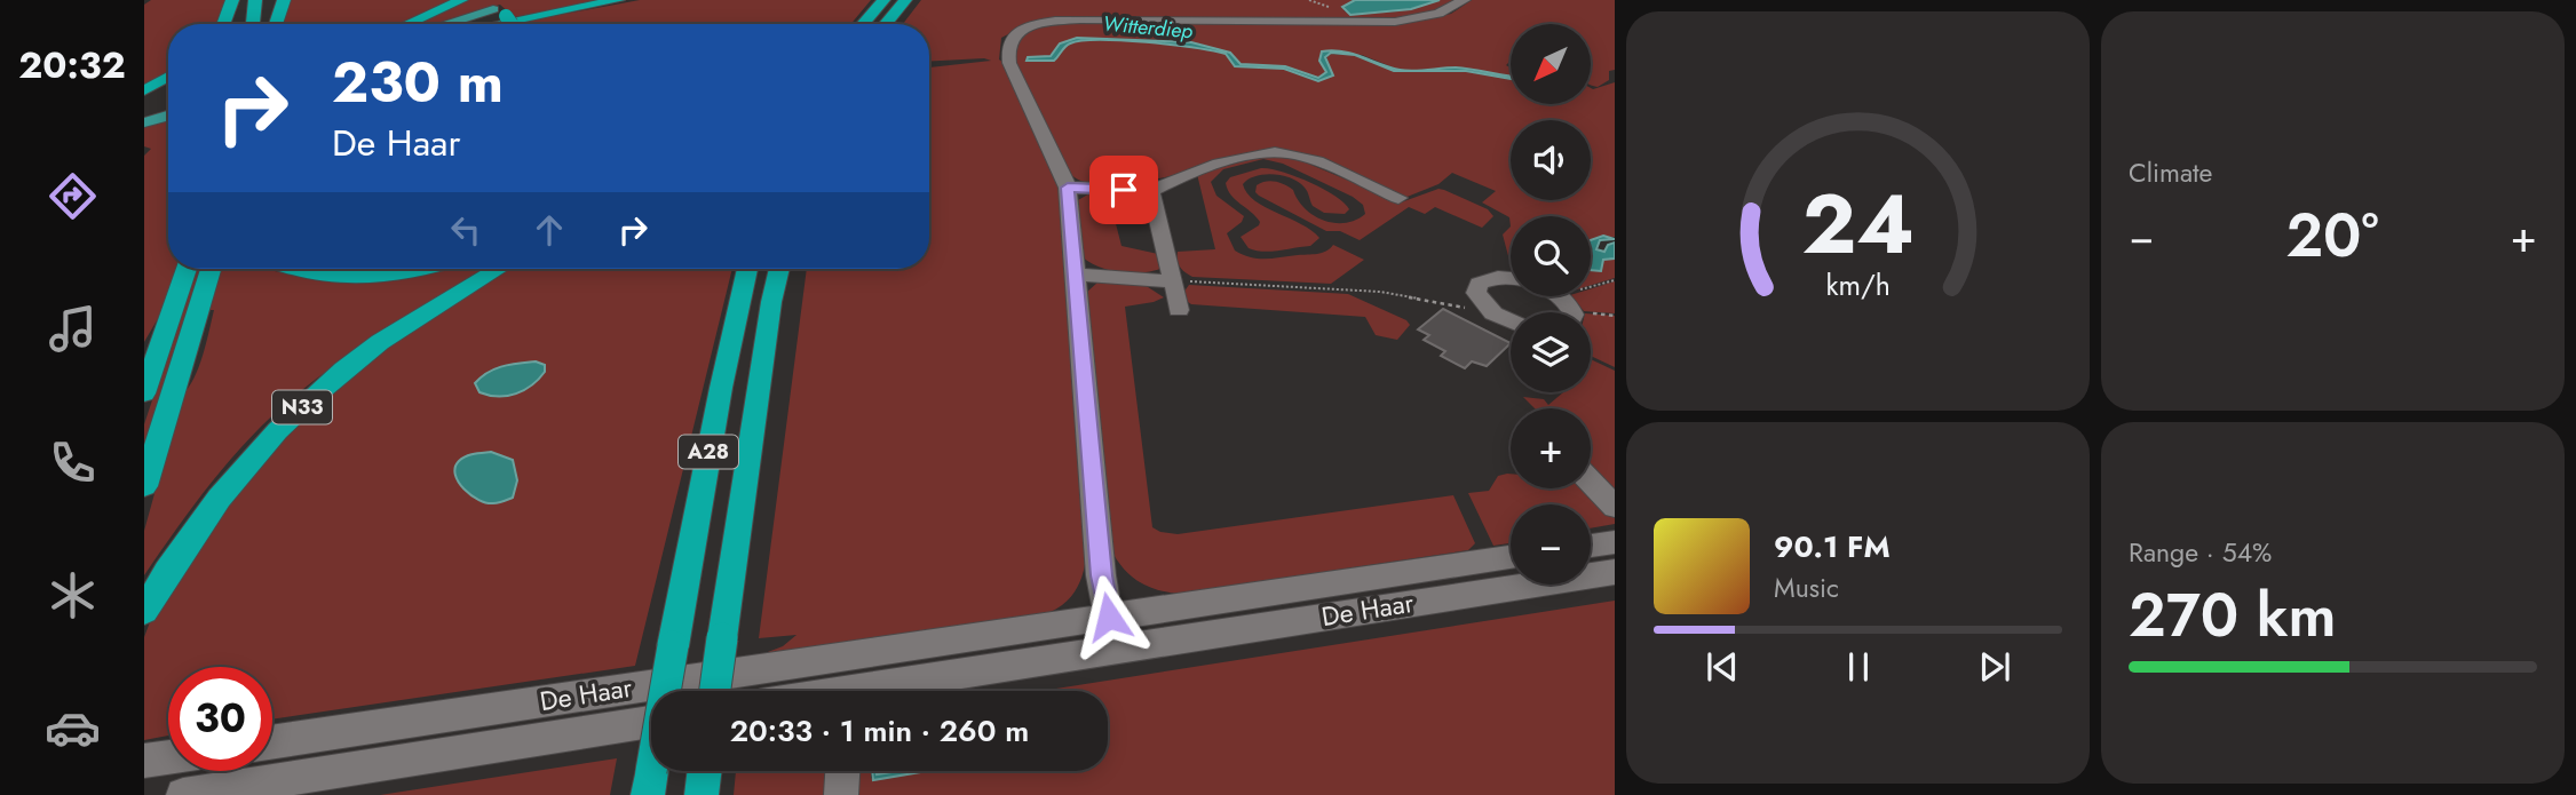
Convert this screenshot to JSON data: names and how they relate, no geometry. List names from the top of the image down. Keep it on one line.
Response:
{"streets":{"highway":["N33","A28"],"street":["De Haar"]},"water":["Witterdiep"],"north":"bottom left","page":{"tabs":"20:32","tile":["Climate",["Range · 54%","270 km"]],"map_buttons":["+","−"],"turn":["230 m","De Haar"],"heat":["−","20°","+"],"song":["90.1 FM","Music"],"limit":"30","trip":"20:33 · 1 min · 260 m","gauge":["24","km/h"]}}
